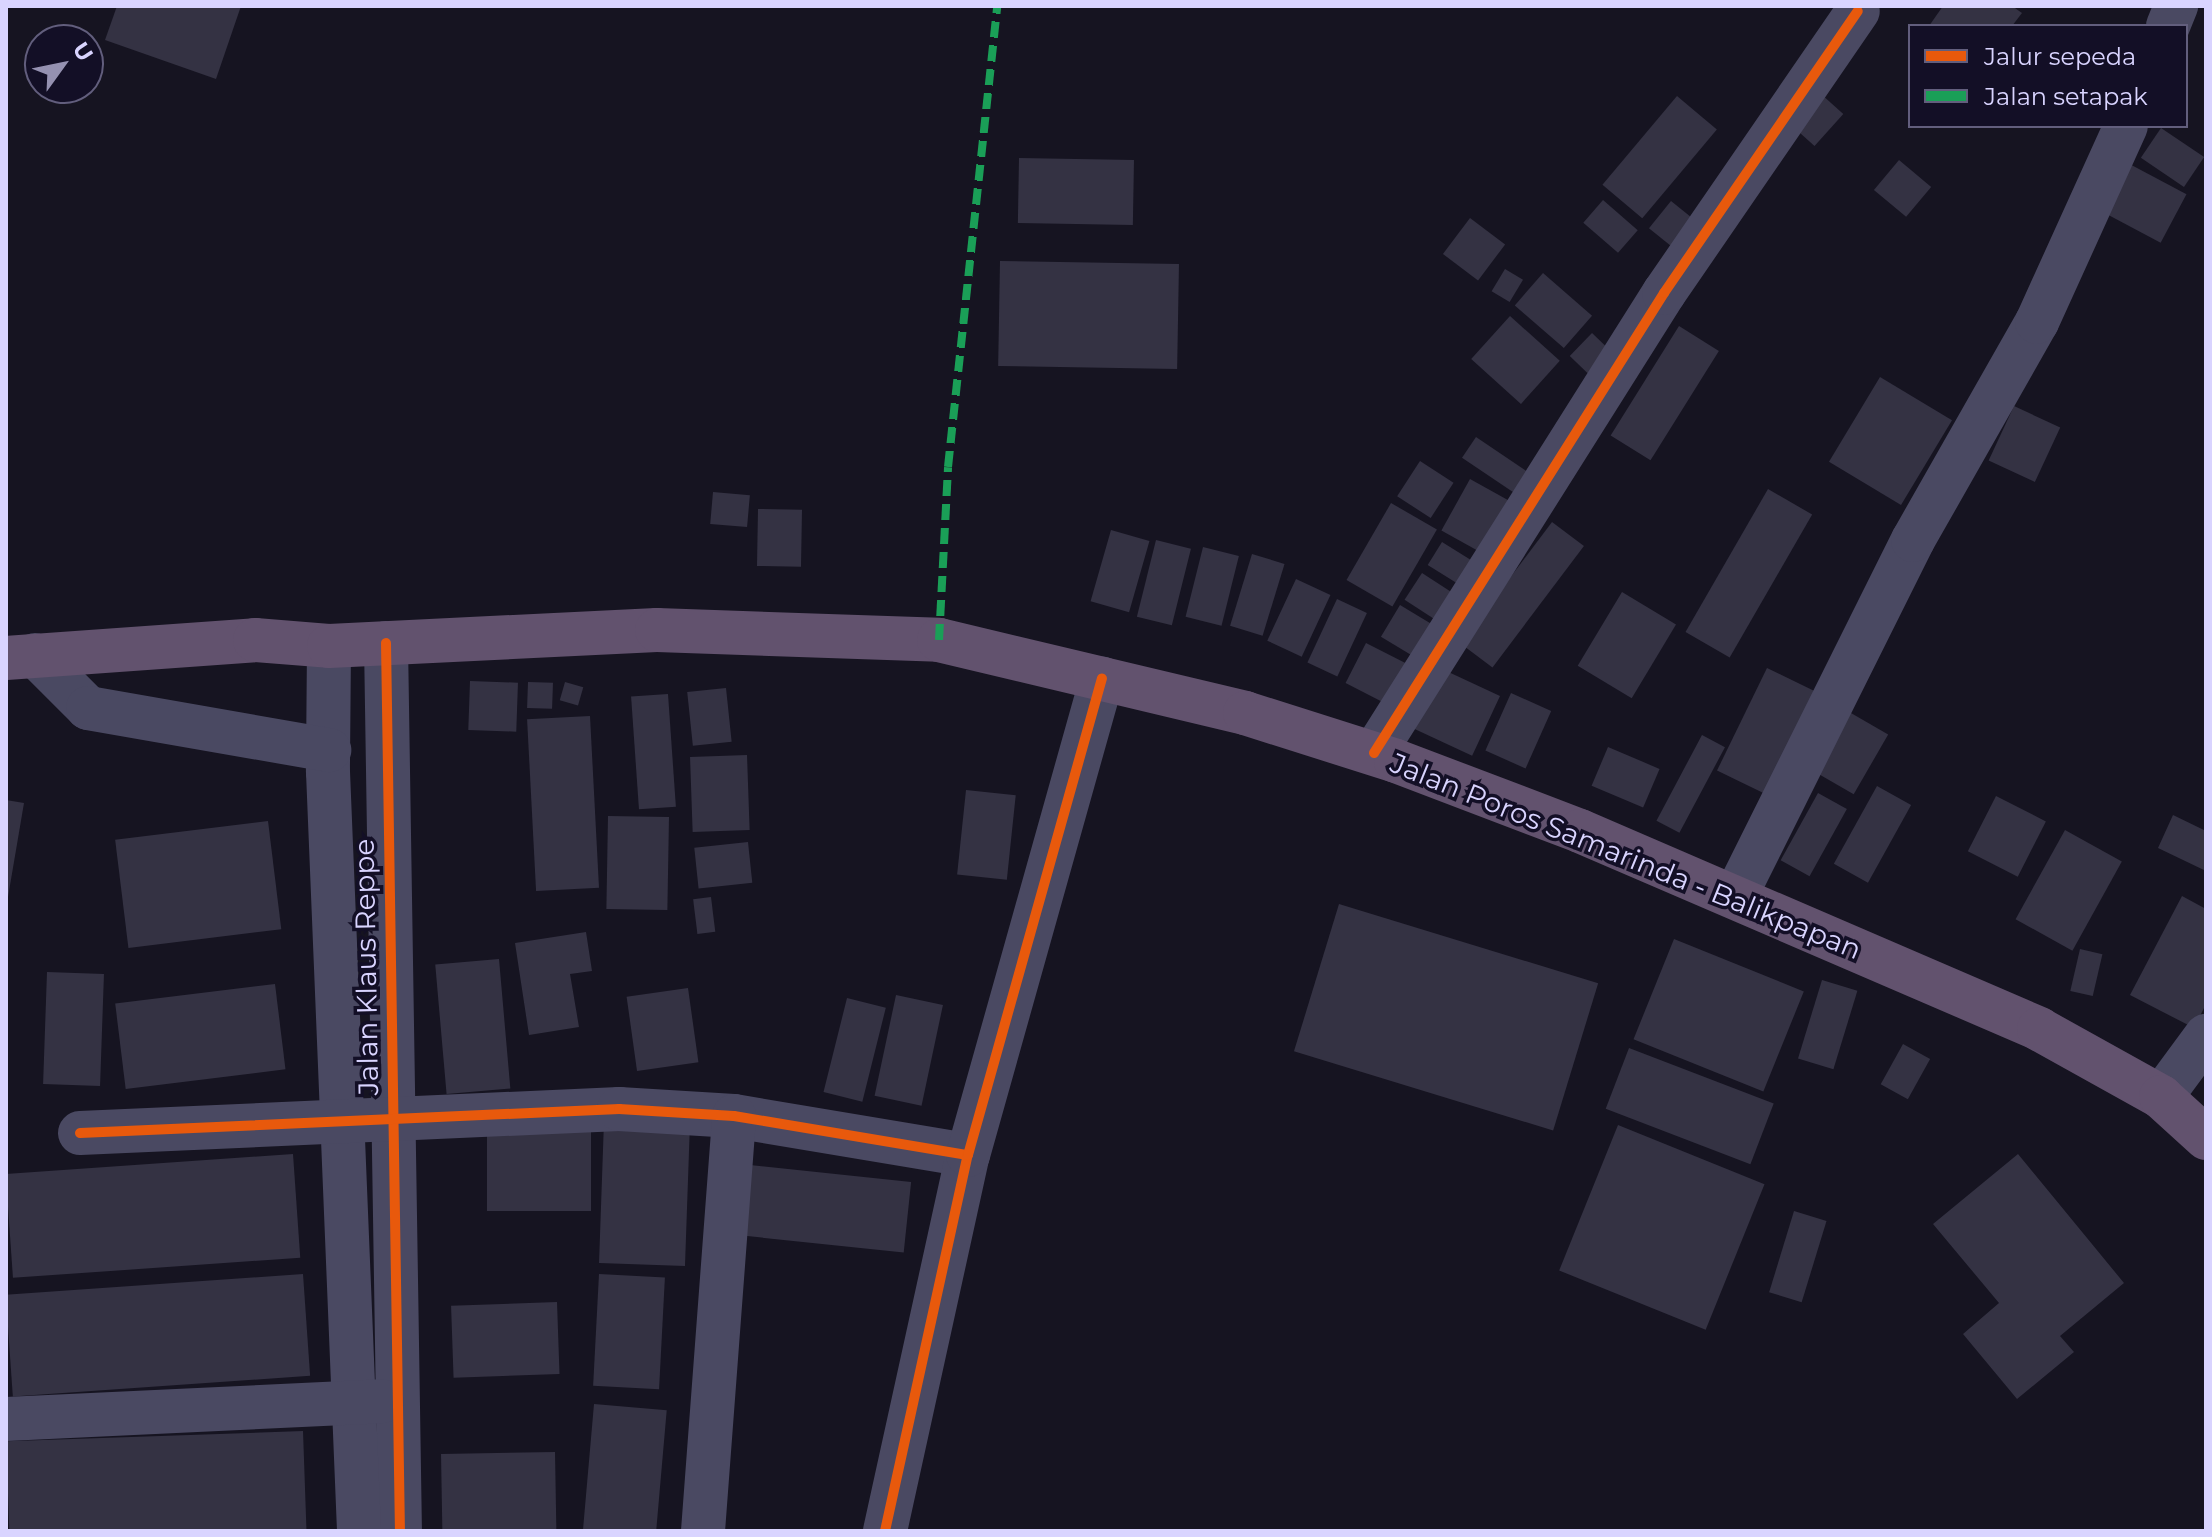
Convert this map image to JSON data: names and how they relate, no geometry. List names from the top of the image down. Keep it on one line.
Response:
{"streets":{"highway":["Jalan Poros Samarinda - Balikpapan"],"street":["Jalan Klaus Reppe"]},"crossings":[["Jalan Poros Samarinda - Balikpapan","Jalan Klaus Reppe"]],"legend":["Jalur sepeda","Jalan setapak"],"north":"top right"}
